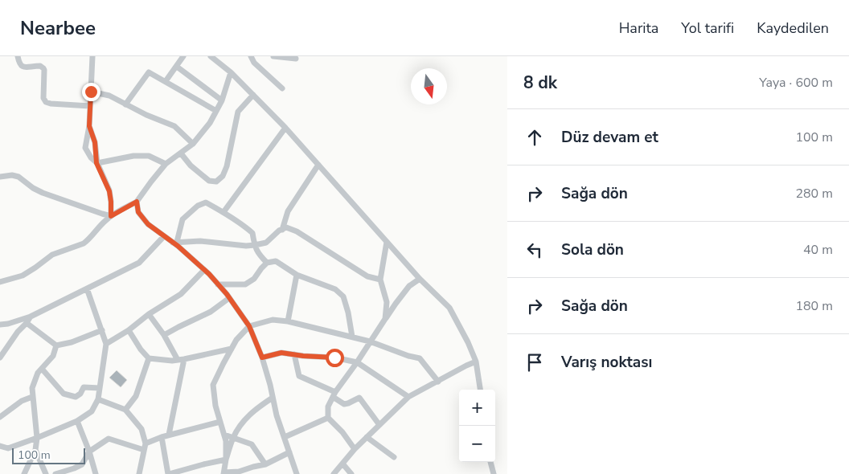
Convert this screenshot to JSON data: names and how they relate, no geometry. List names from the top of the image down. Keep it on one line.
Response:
{"scale_bar":"100 m","north":"bottom","page":{"header":"Nearbee","nav":["Harita","Yol tarifi","Kaydedilen"],"heading":["8 dk","Yaya · 600 m"],"list":[["Düz devam et","100 m"],["Sağa dön","280 m"],["Sola dön","40 m"],["Sağa dön","180 m"],"Varış noktası"],"map_buttons":["+","−"],"scale":"100 m"}}
